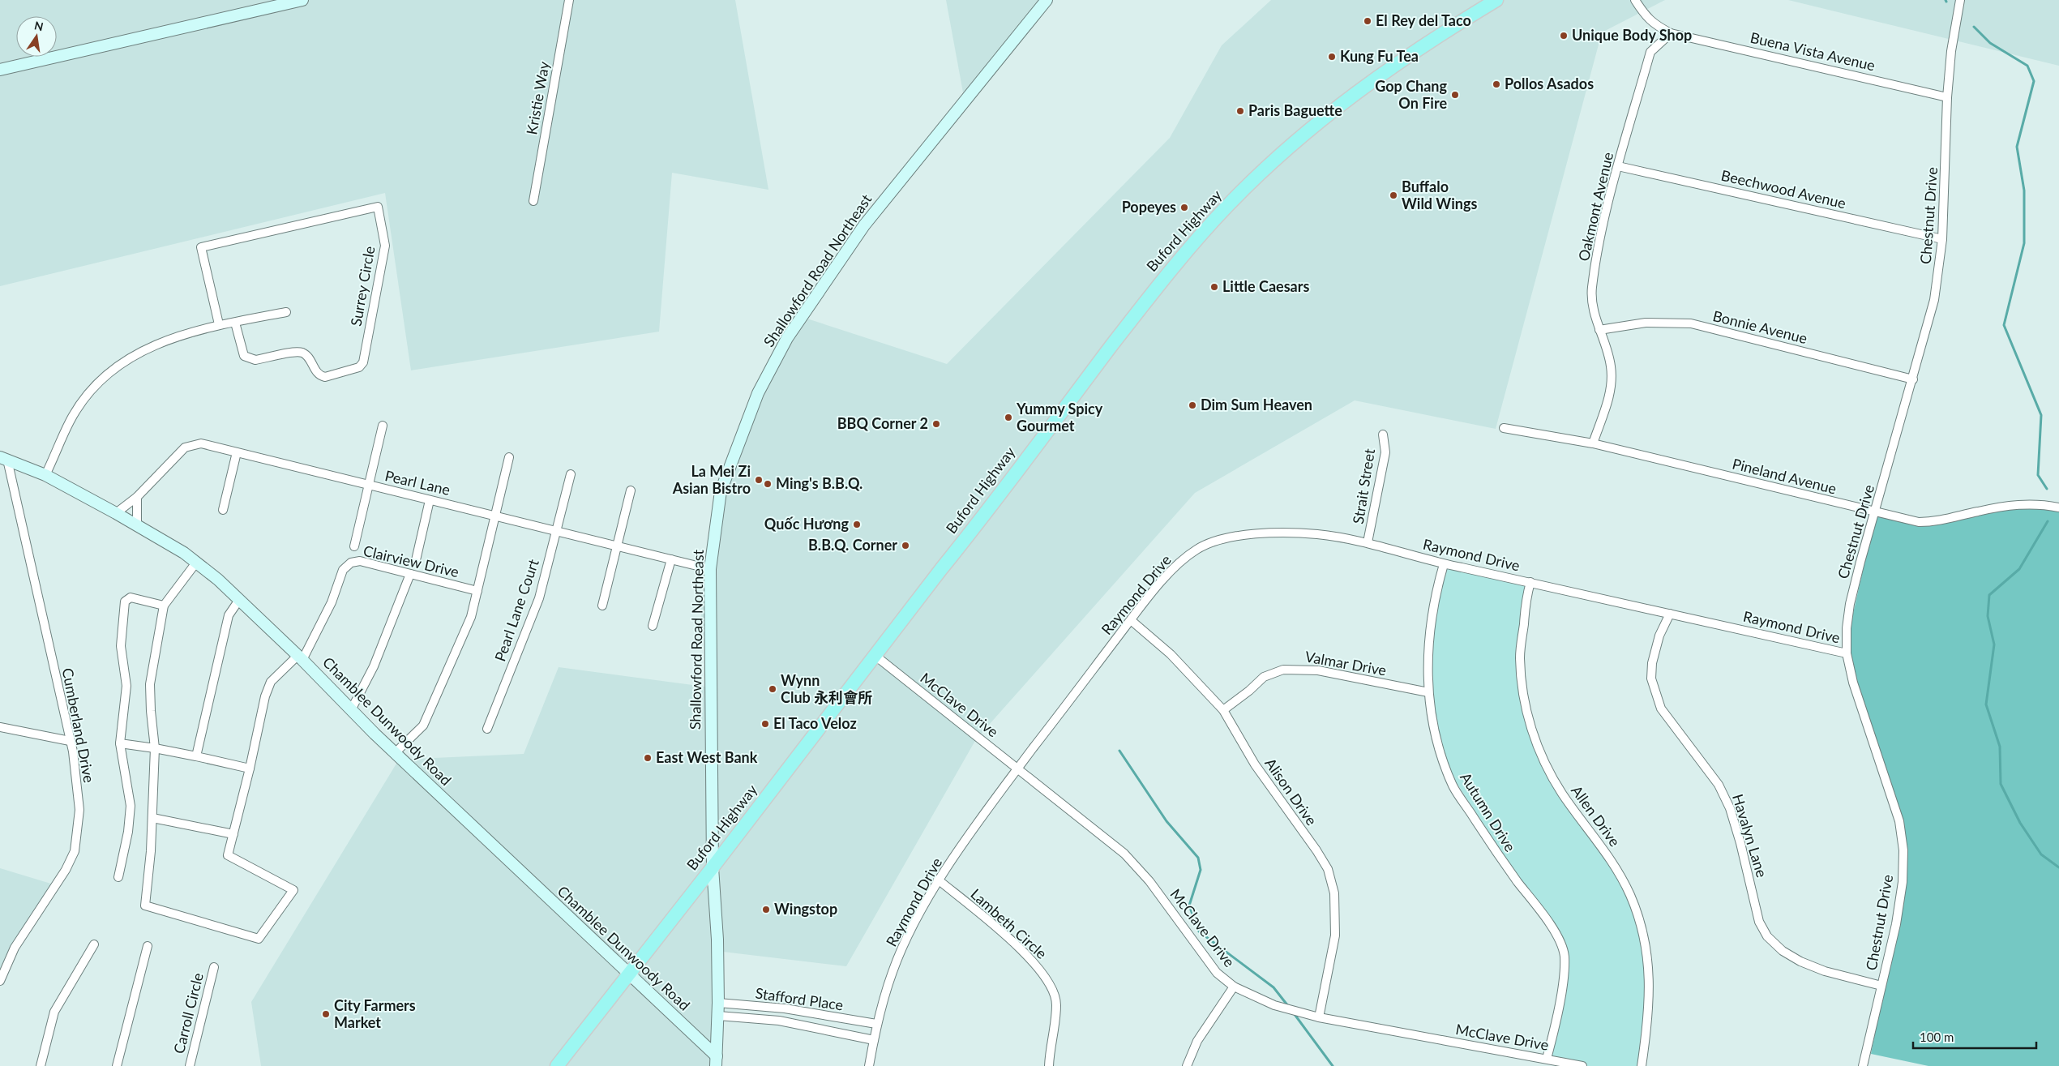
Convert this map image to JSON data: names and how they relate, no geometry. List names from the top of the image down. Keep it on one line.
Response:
{"streets":{"main road":["Buford Highway"],"street":["Buena Vista Avenue","Kristie Way","Beechwood Avenue","Oakmont Avenue","Chestnut Drive","Shallowford Road Northeast","Surrey Circle","Bonnie Avenue","Pineland Avenue","Pearl Lane","Strait Street","Raymond Drive","Clairview Drive","Pearl Lane Court","Valmar Drive","McClave Drive","Chamblee Dunwoody Road","Cumberland Drive","Alison Drive","Autumn Drive","Allen Drive","Havalyn Lane","Lambeth Circle","Stafford Place","Carroll Circle"]},"crossings":[["Buena Vista Avenue","Oakmont Avenue"],["Buena Vista Avenue","Chestnut Drive"],["Beechwood Avenue","Oakmont Avenue"],["Beechwood Avenue","Chestnut Drive"],["Oakmont Avenue","Bonnie Avenue"],["Oakmont Avenue","Pineland Avenue"],["Chestnut Drive","Bonnie Avenue"],["Chestnut Drive","Pineland Avenue"],["Chestnut Drive","Raymond Drive"],["Chestnut Drive","Havalyn Lane"],["Buford Highway","Shallowford Road Northeast"],["Buford Highway","McClave Drive"],["Buford Highway","Chamblee Dunwoody Road"],["Shallowford Road Northeast","Pearl Lane"],["Shallowford Road Northeast","Chamblee Dunwoody Road"],["Shallowford Road Northeast","Stafford Place"],["Pearl Lane","Pearl Lane Court"],["Pearl Lane","Chamblee Dunwoody Road"],["Strait Street","Raymond Drive"],["Raymond Drive","McClave Drive"],["Raymond Drive","Alison Drive"],["Raymond Drive","Autumn Drive"],["Raymond Drive","Allen Drive"],["Raymond Drive","Havalyn Lane"],["Raymond Drive","Lambeth Circle"],["Raymond Drive","Stafford Place"],["Clairview Drive","Chamblee Dunwoody Road"],["Valmar Drive","Alison Drive"],["Valmar Drive","Autumn Drive"],["McClave Drive","Alison Drive"],["McClave Drive","Autumn Drive"],["Chamblee Dunwoody Road","Cumberland Drive"]],"places":["El Rey del Taco","Unique Body Shop","Kung Fu Tea","Pollos Asados","Gop Chang On Fire","Paris Baguette","Buffalo Wild Wings","Popeyes","Little Caesars","Dim Sum Heaven","Yummy Spicy Gourmet","BBQ Corner 2","La Mei Zi Asian Bistro","Ming's B.B.Q.","Quốc Hương","B.B.Q. Corner","Wynn Club 永利會所","El Taco Veloz","East West Bank","Wingstop","City Farmers Market"],"scale_bar":"100 m","north":"top"}
